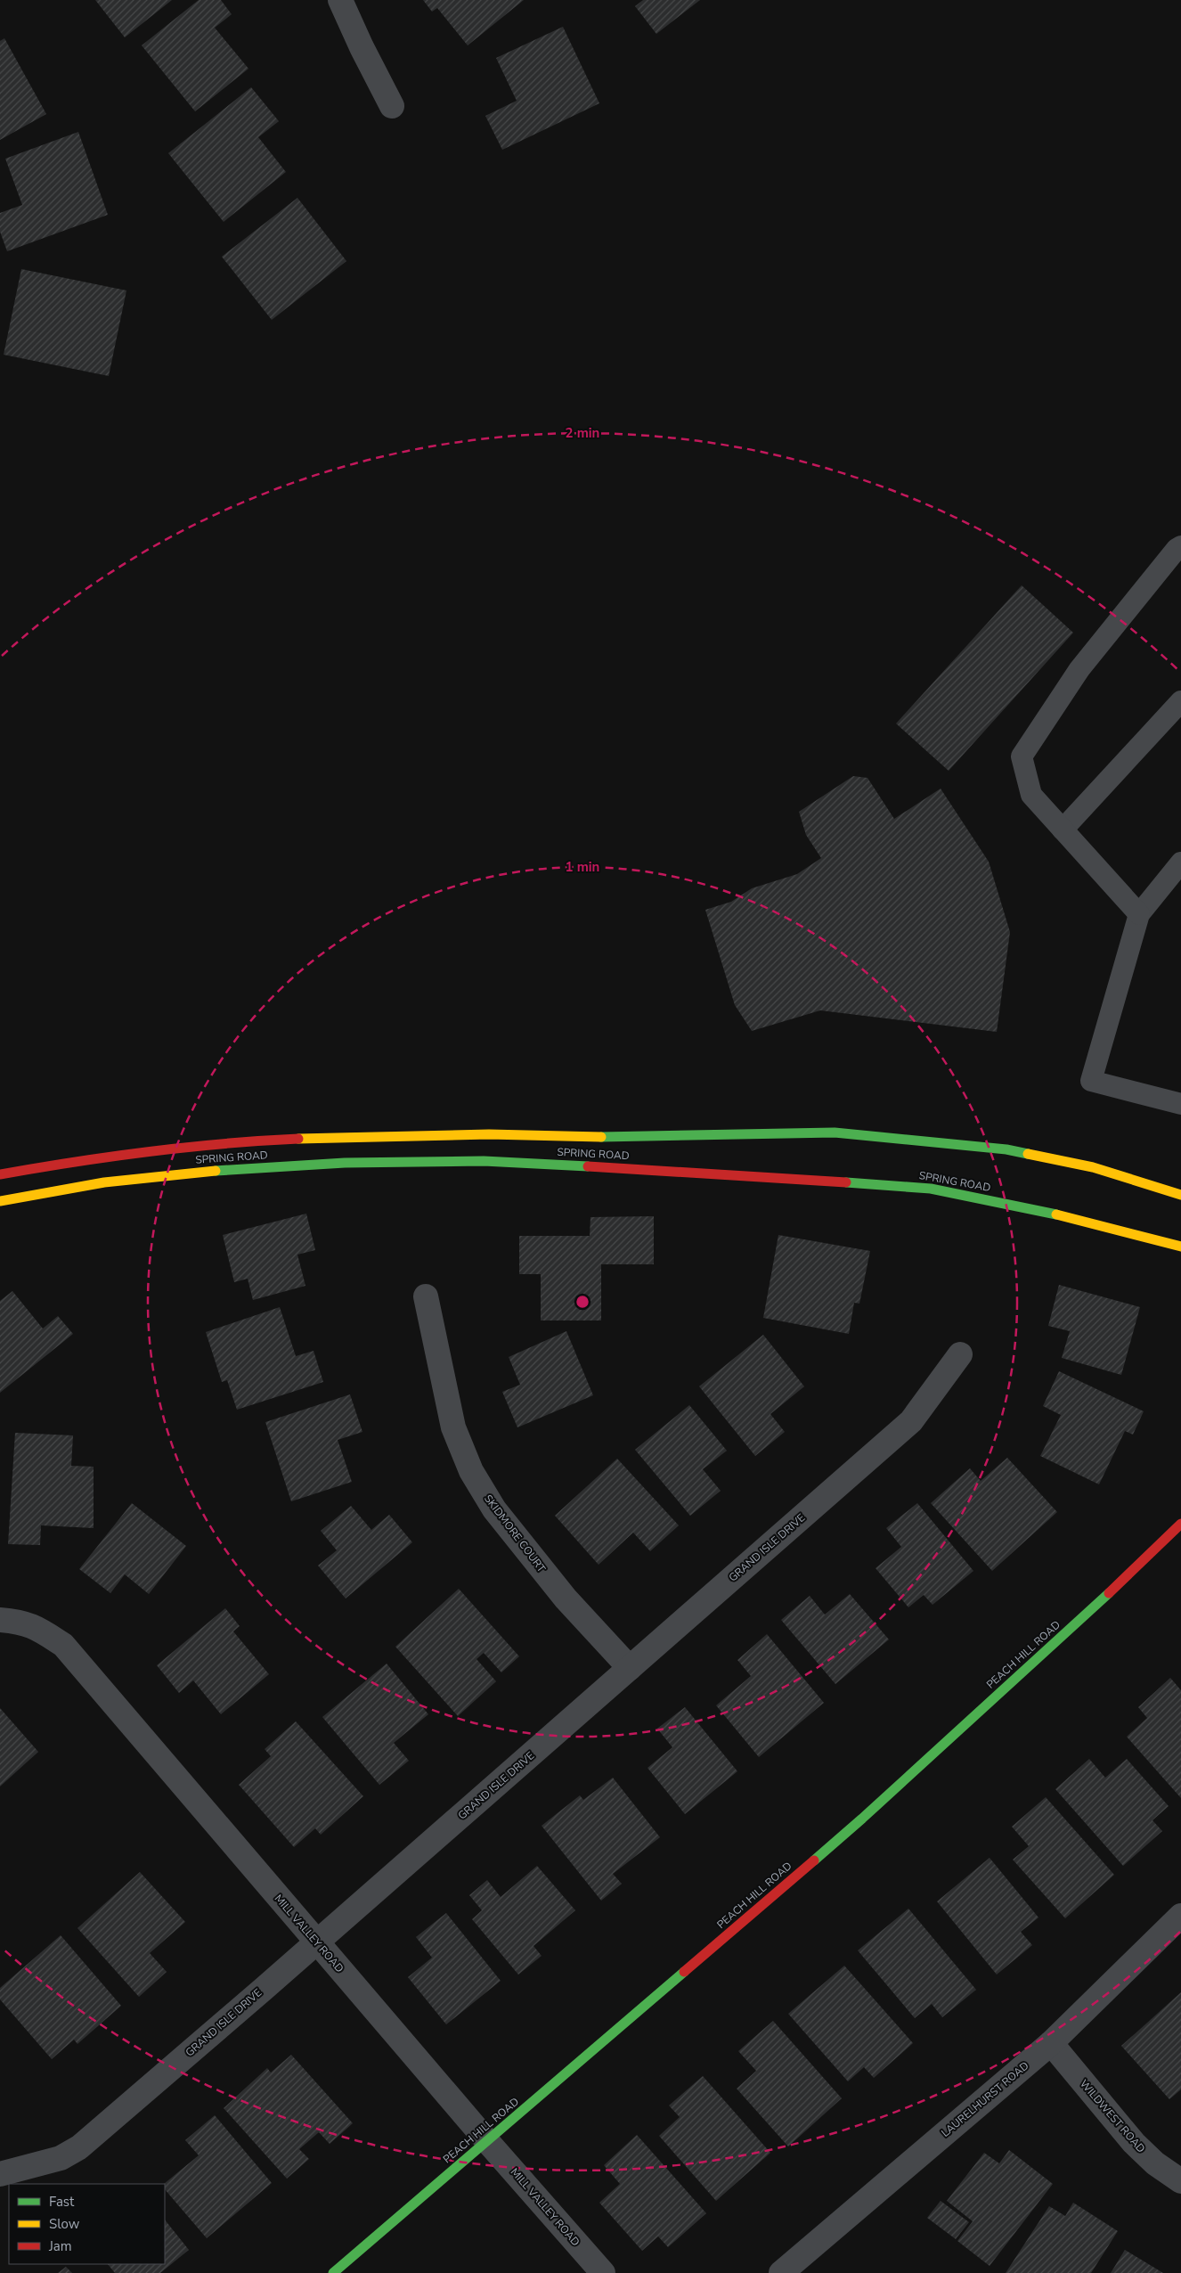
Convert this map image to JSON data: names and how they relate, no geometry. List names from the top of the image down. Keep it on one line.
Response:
{"streets":{"main road":["SPRING ROAD","PEACH HILL ROAD"],"street":["SKIDMORE COURT","GRAND ISLE DRIVE","MILL VALLEY ROAD","LAURELHURST ROAD","WILDWEST ROAD"]},"crossings":[["SKIDMORE COURT","GRAND ISLE DRIVE"],["GRAND ISLE DRIVE","MILL VALLEY ROAD"],["PEACH HILL ROAD","MILL VALLEY ROAD"],["LAURELHURST ROAD","WILDWEST ROAD"]],"legend":["Fast","Slow","Jam"],"rings":["2 min","1 min"]}
